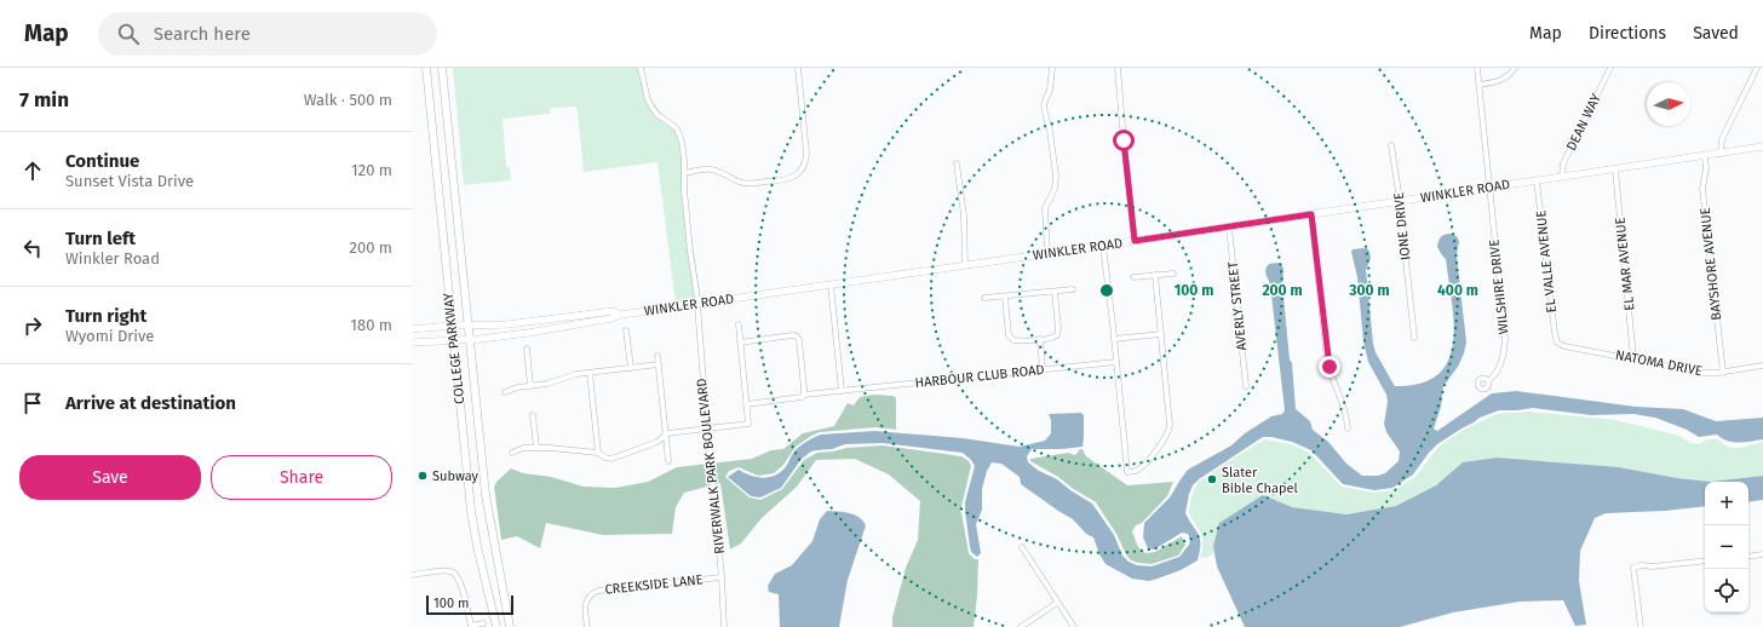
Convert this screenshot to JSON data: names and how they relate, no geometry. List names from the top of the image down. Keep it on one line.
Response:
{"streets":{"main road":["COLLEGE PARKWAY"],"street":["DEAN WAY","WINKLER ROAD","IONE DRIVE","EL VALLE AVENUE","EL MAR AVENUE","BAYSHORE AVENUE","WILSHIRE DRIVE","AVERLY STREET","NATOMA DRIVE","HARBOUR CLUB ROAD","RIVERWALK PARK BOULEVARD","CREEKSIDE LANE"]},"crossings":[["DEAN WAY","WINKLER ROAD"],["WINKLER ROAD","IONE DRIVE"],["WINKLER ROAD","EL VALLE AVENUE"],["WINKLER ROAD","EL MAR AVENUE"],["WINKLER ROAD","BAYSHORE AVENUE"],["WINKLER ROAD","WILSHIRE DRIVE"],["WINKLER ROAD","AVERLY STREET"],["WINKLER ROAD","COLLEGE PARKWAY"],["WINKLER ROAD","RIVERWALK PARK BOULEVARD"],["EL VALLE AVENUE","NATOMA DRIVE"],["EL MAR AVENUE","NATOMA DRIVE"],["BAYSHORE AVENUE","NATOMA DRIVE"],["RIVERWALK PARK BOULEVARD","CREEKSIDE LANE"]],"places":["Subway","Slater Bible Chapel"],"scale_bar":"100 m","north":"right","page":{"header":"Map","search":"Search here","nav":["Map","Directions","Saved"],"heading":["7 min","Walk · 500 m"],"list":[["Continue","Sunset Vista Drive","120 m"],["Turn left","Winkler Road","200 m"],["Turn right","Wyomi Drive","180 m"],"Arrive at destination"],"buttons":["Save","Share"],"map_buttons":["+","−"],"scale":"100 m"},"rings":["100 m","200 m","300 m","400 m"]}
